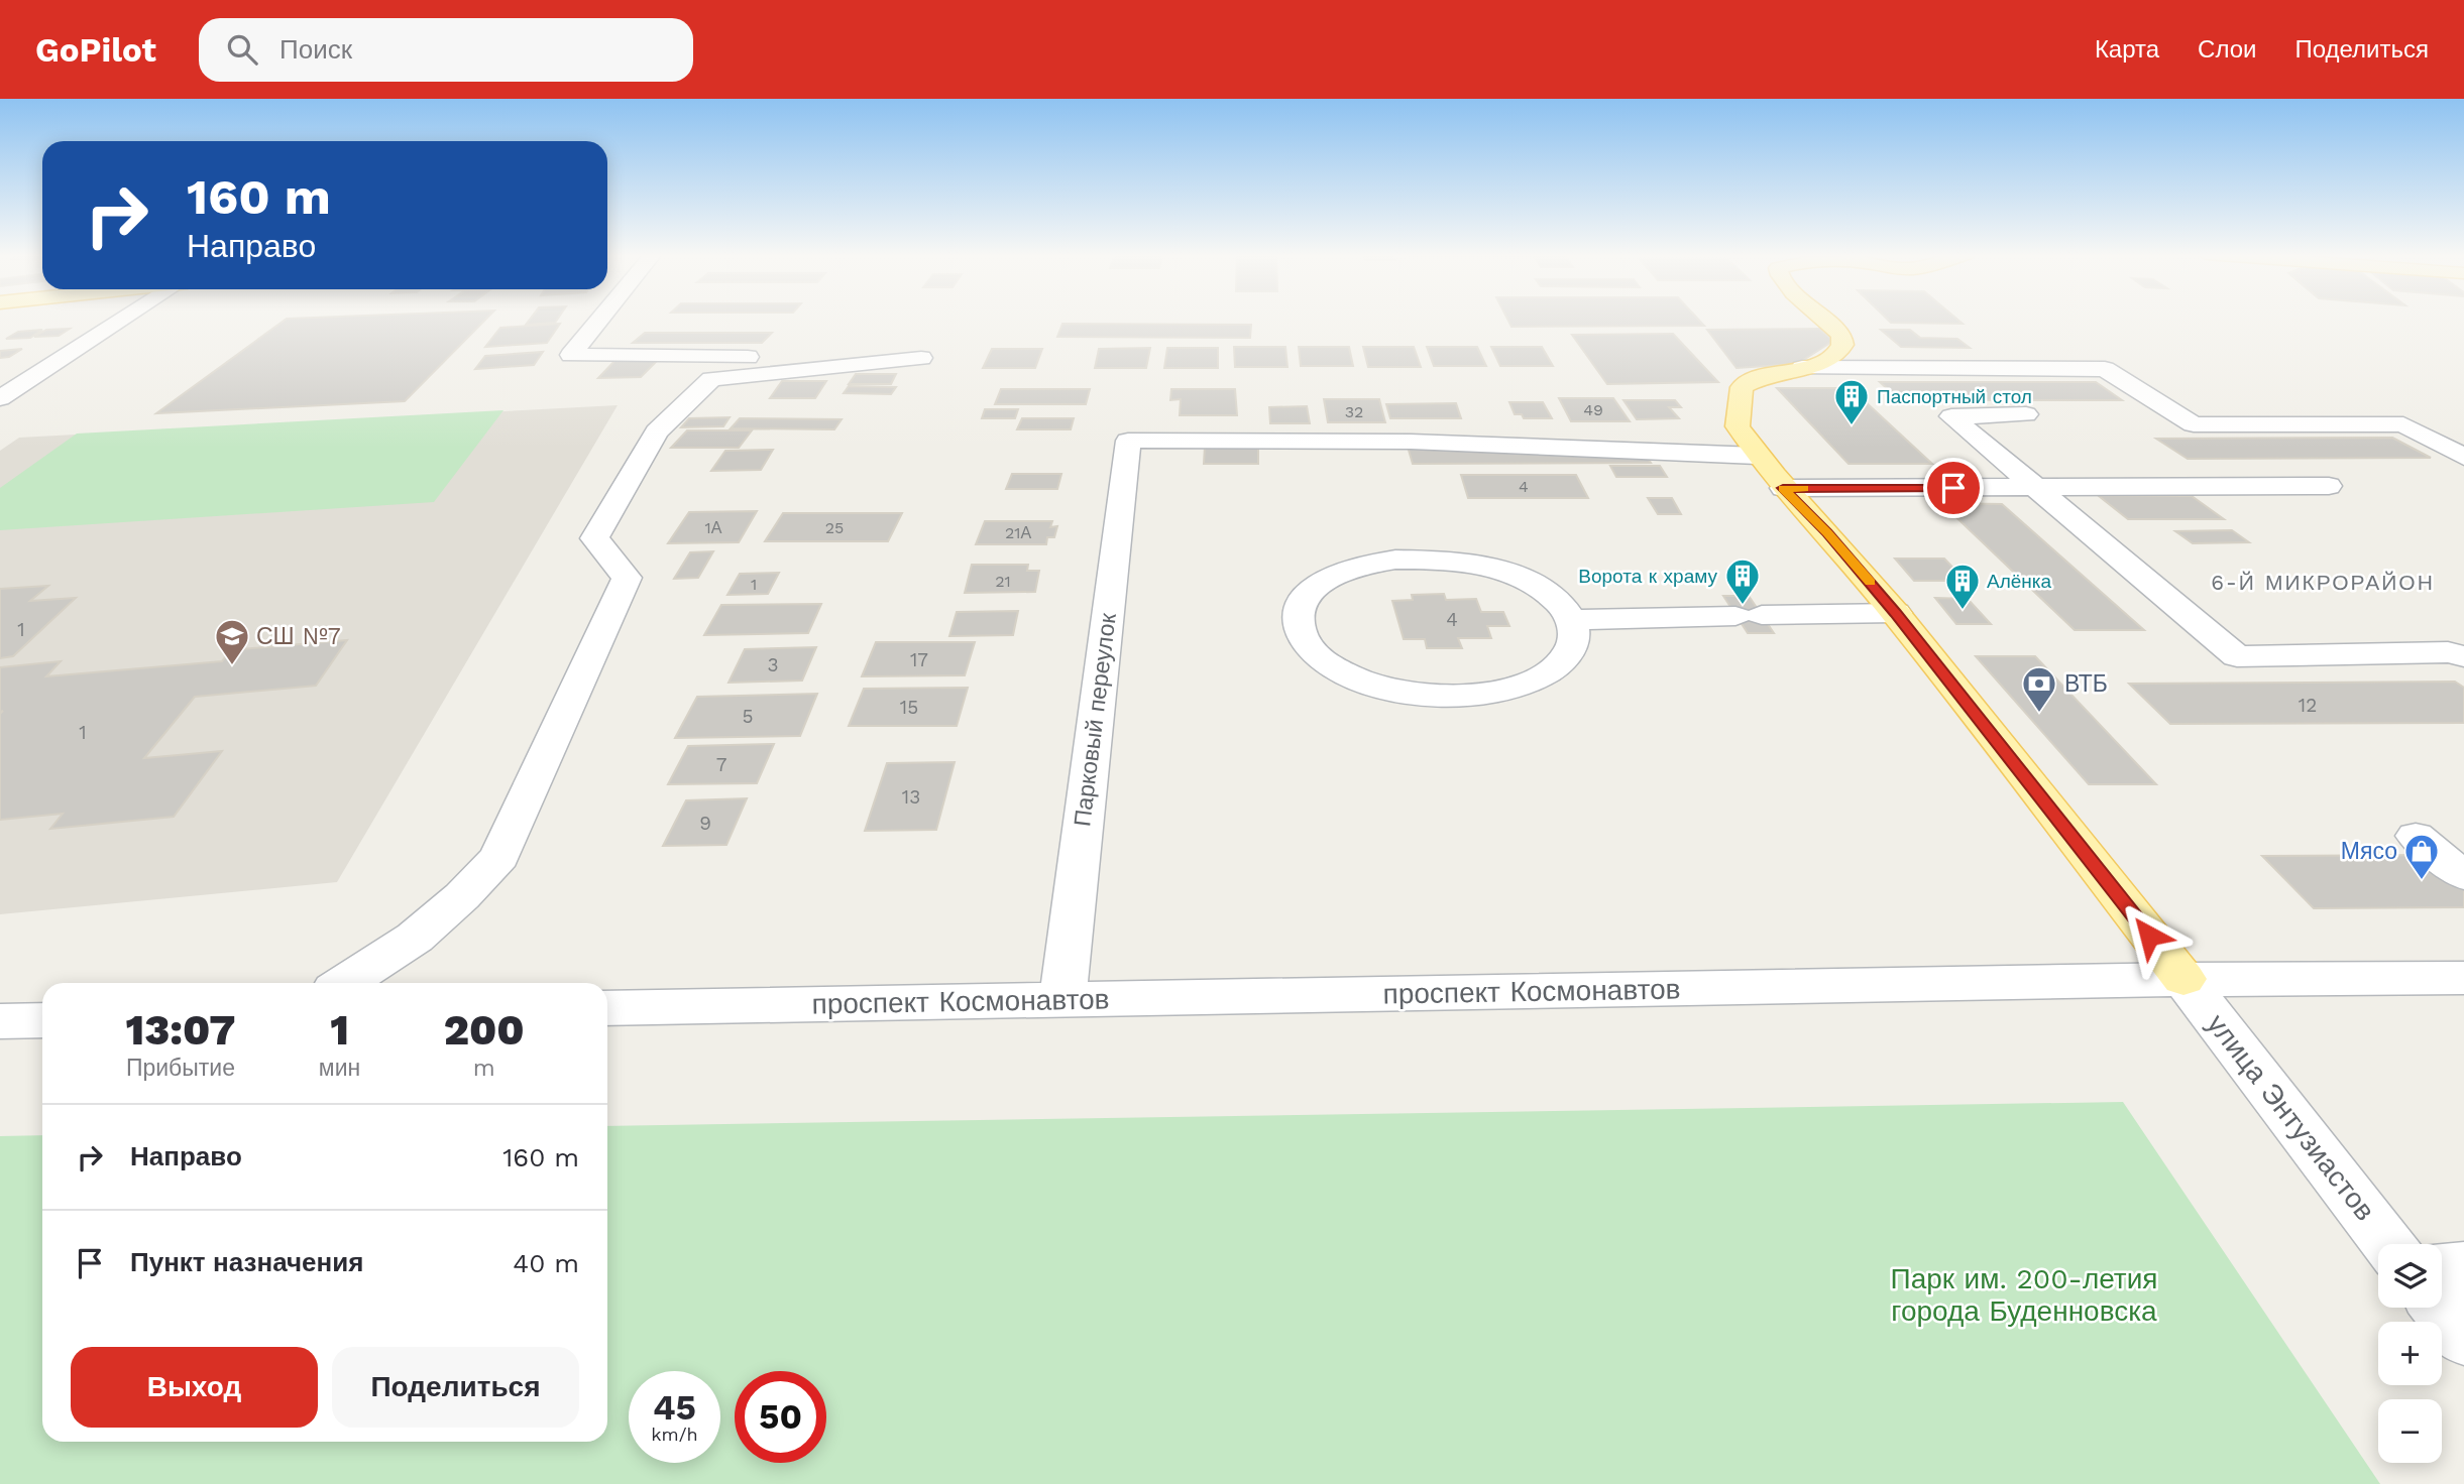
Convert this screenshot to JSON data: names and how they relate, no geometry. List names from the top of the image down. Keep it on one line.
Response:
{"streets":{"street":["Парковый переулок","проспект Космонавтов","улица Энтузиастов"]},"crossings":[["Парковый переулок","проспект Космонавтов"],["проспект Космонавтов","улица Энтузиастов"]],"districts":["6-Й МИКРОРАЙОН"],"parks":["Парк им. 200-летия города Буденновска"],"places":{"building":["Паспортный стол","Ворота к храму","Алёнка"],"school or university":["СШ №7"],"bank":["ВТБ"],"shop":["Мясо"]},"house_numbers":["49","32","4","1А","25","21А","21","1","4","1","17","3","12","15","5","1","7","13","9"],"page":{"header":"GoPilot","search":"Поиск","nav":["Карта","Слои","Поделиться"],"turn":["160 m","Направо"],"eta":["13:07","Прибытие","1","мин","200","m"],"list":[{"name":"Направо","value":"160 m"},{"name":"Пункт назначения","value":"40 m"}],"map_buttons":["+","−"],"buttons":["Выход","Поделиться"],"speed":"45 km/h","limit":"50"}}
